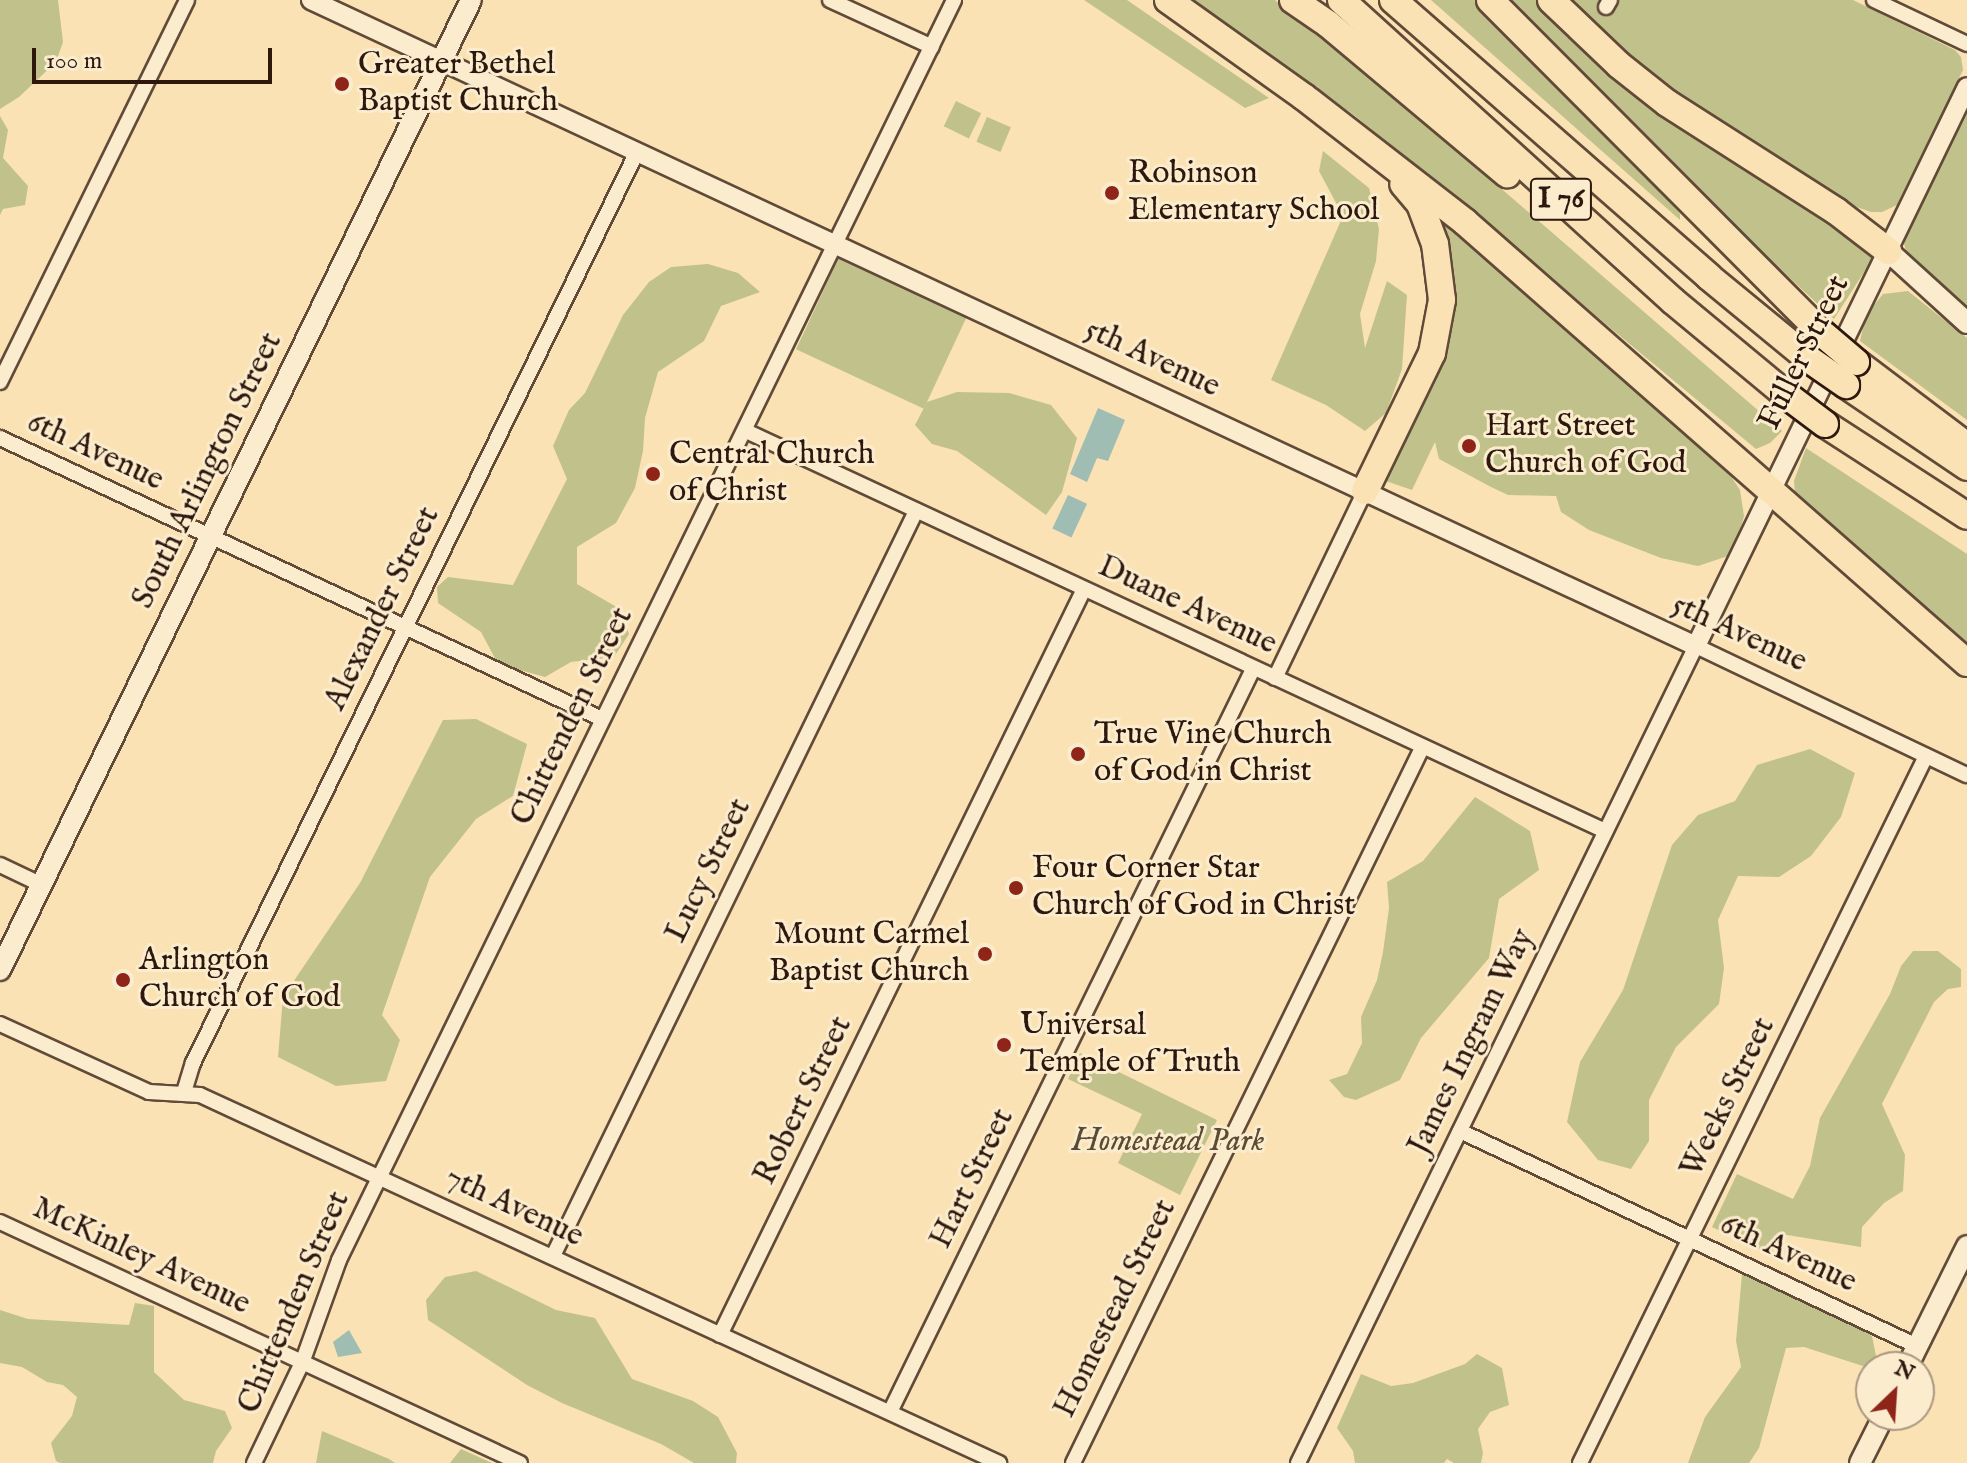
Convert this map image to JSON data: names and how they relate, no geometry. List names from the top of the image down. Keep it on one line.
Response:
{"streets":{"highway":["I 76"],"main road":["South Arlington Street"],"street":["Fuller Street","5th Avenue","6th Avenue","Duane Avenue","Alexander Street","Chittenden Street","Lucy Street","James Ingram Way","Weeks Street","Robert Street","Hart Street","7th Avenue","McKinley Avenue","Homestead Street"]},"crossings":[["Fuller Street","5th Avenue"],["Fuller Street","James Ingram Way"],["5th Avenue","South Arlington Street"],["5th Avenue","Alexander Street"],["5th Avenue","Chittenden Street"],["5th Avenue","James Ingram Way"],["5th Avenue","Weeks Street"],["6th Avenue","South Arlington Street"],["6th Avenue","Alexander Street"],["6th Avenue","Chittenden Street"],["6th Avenue","James Ingram Way"],["6th Avenue","Weeks Street"],["Duane Avenue","Chittenden Street"],["Duane Avenue","Lucy Street"],["Duane Avenue","James Ingram Way"],["Duane Avenue","Robert Street"],["Duane Avenue","Hart Street"],["Duane Avenue","Homestead Street"],["Alexander Street","7th Avenue"],["Chittenden Street","7th Avenue"],["Chittenden Street","McKinley Avenue"],["Lucy Street","7th Avenue"],["Robert Street","7th Avenue"],["Hart Street","7th Avenue"]],"parks":["Homestead Park"],"places":["Greater Bethel Baptist Church","Robinson Elementary School","Hart Street Church of God","Central Church of Christ","True Vine Church of God in Christ","Four Corner Star Church of God in Christ","Mount Carmel Baptist Church","Arlington Church of God","Universal Temple of Truth"],"scale_bar":"100 m","north":"top right"}
